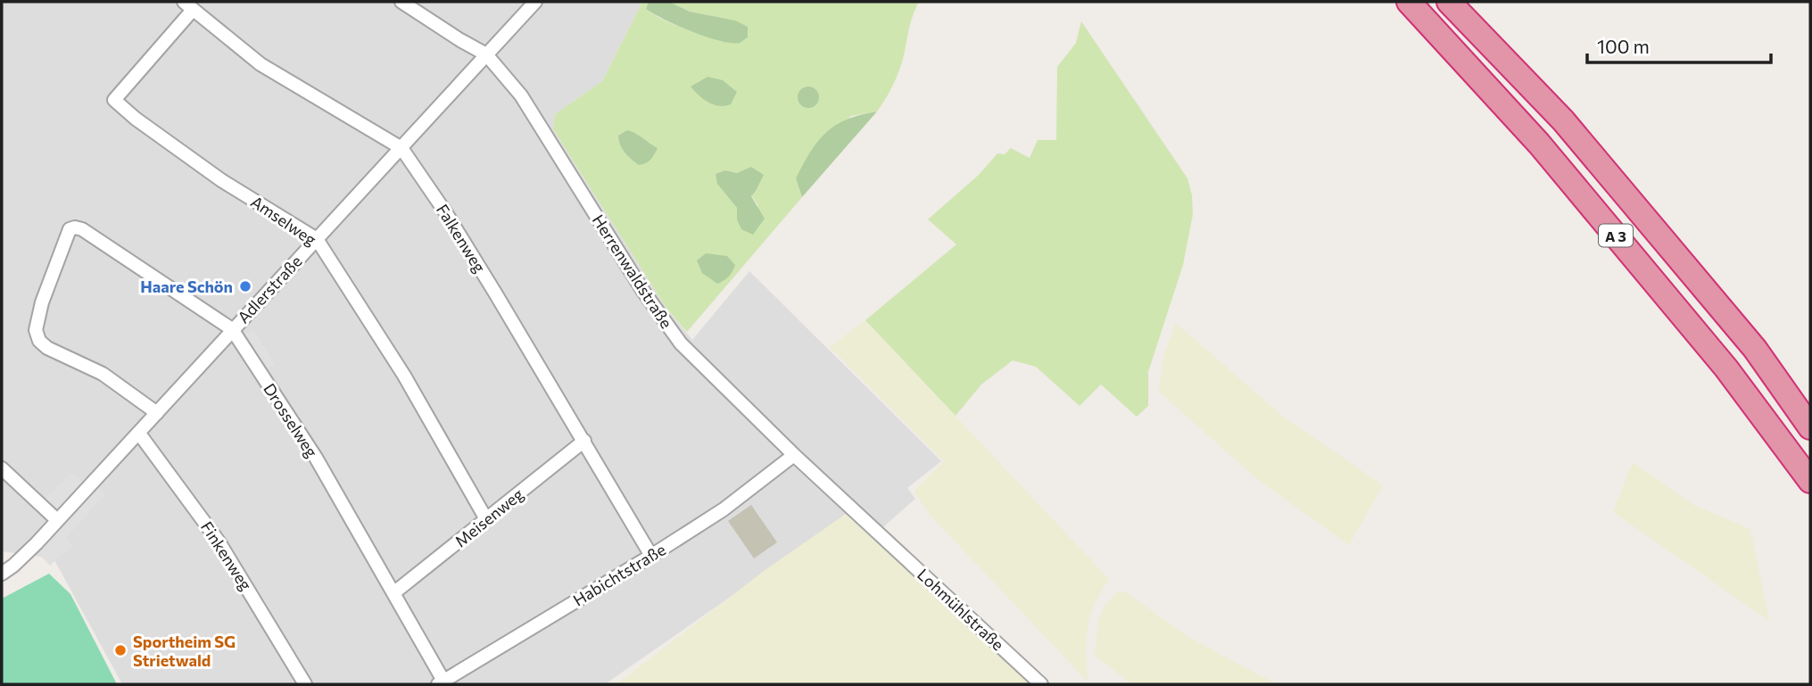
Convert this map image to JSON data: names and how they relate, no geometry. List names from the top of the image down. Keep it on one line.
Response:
{"streets":{"highway":["A 3"],"street":["Amselweg","Falkenweg","Herrenwaldstraße","Adlerstraße","Drosselweg","Meisenweg","Finkenweg","Habichtstraße","Lohmühlstraße"]},"crossings":[["Amselweg","Falkenweg"],["Amselweg","Adlerstraße"],["Amselweg","Meisenweg"],["Falkenweg","Adlerstraße"],["Falkenweg","Meisenweg"],["Falkenweg","Habichtstraße"],["Herrenwaldstraße","Adlerstraße"],["Herrenwaldstraße","Habichtstraße"],["Herrenwaldstraße","Lohmühlstraße"],["Adlerstraße","Drosselweg"],["Adlerstraße","Finkenweg"],["Drosselweg","Meisenweg"],["Drosselweg","Habichtstraße"]],"places":["Haare Schön","Sportheim SG Strietwald"],"scale_bar":"100 m"}
